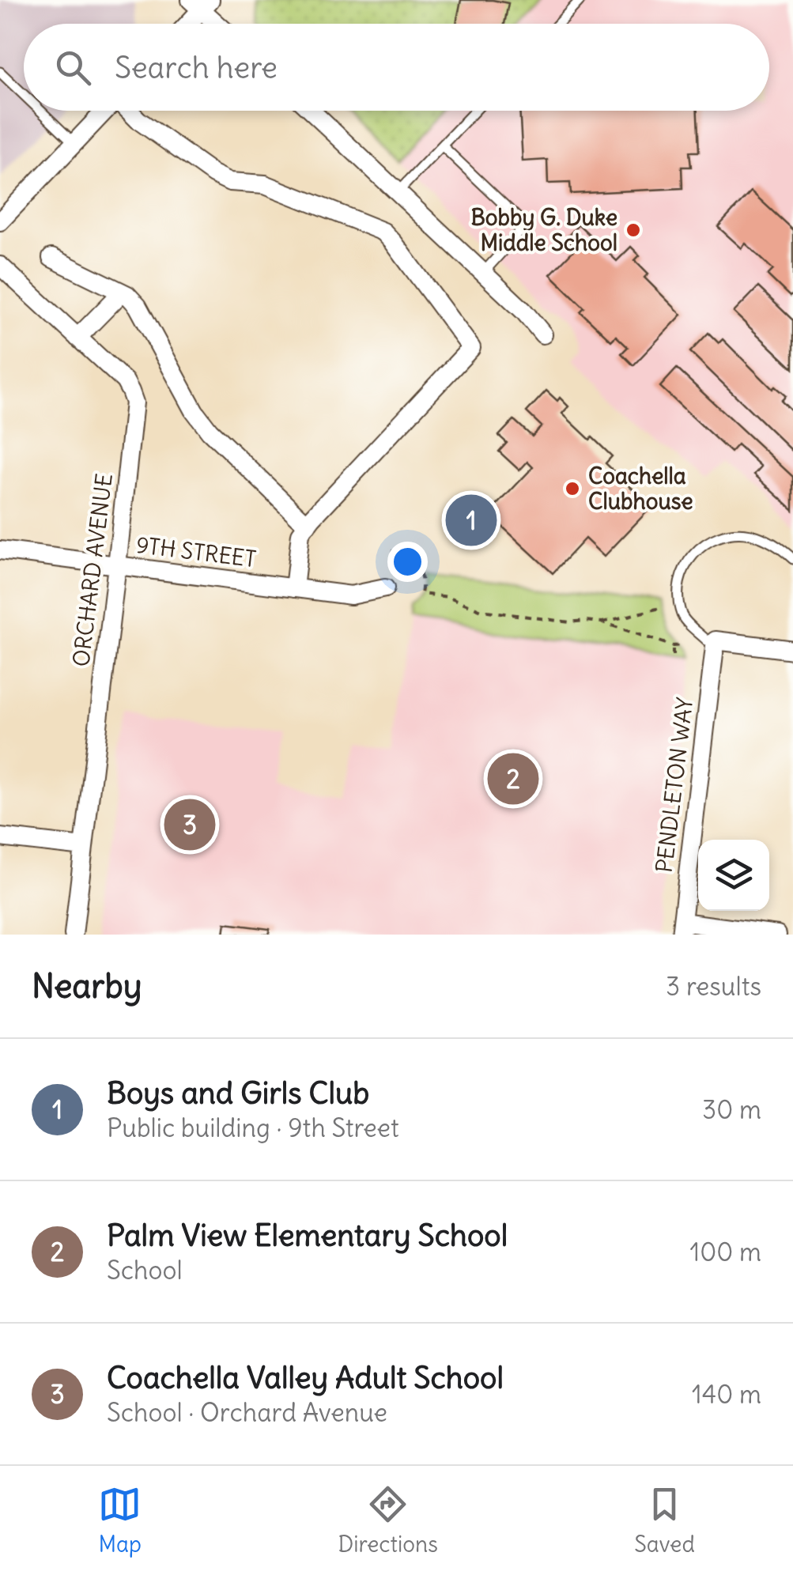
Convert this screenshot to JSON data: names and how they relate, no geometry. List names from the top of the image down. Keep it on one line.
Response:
{"streets":{"street":["9TH STREET","ORCHARD AVENUE","PENDLETON WAY"]},"crossings":[["9TH STREET","ORCHARD AVENUE"]],"places":["Bobby G. Duke Middle School","Coachella Clubhouse"],"page":{"search":"Search here","pins":["1","2","3"],"heading":["Nearby","3 results"],"list":[{"mark":"1","name":"Boys and Girls Club","note":"Public building · 9th Street","value":"30 m"},{"mark":"2","name":"Palm View Elementary School","note":"School","value":"100 m"},{"mark":"3","name":"Coachella Valley Adult School","note":"School · Orchard Avenue","value":"140 m"}],"nav":["Map","Directions","Saved"]}}
